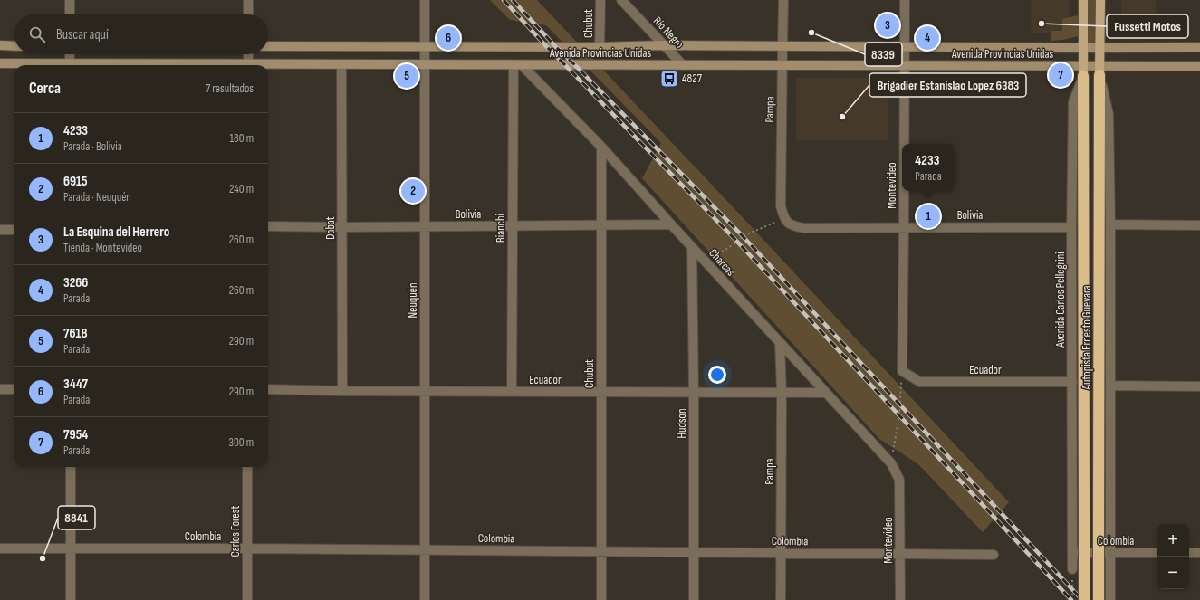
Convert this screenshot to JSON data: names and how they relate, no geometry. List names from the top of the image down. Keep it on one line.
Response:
{"streets":{"highway":["Autopista Ernesto Guevara"],"main road":["Avenida Provincias Unidas","Avenida Carlos Pellegrini"],"street":["Chubut","Río Negro","Pampa","Montevideo","Bolivia","Dabat","Bianchi","Charcas","Neuquén","Ecuador","Hudson","Carlos Forest","Colombia"]},"crossings":[["Chubut","Avenida Provincias Unidas"],["Chubut","Bolivia"],["Chubut","Charcas"],["Chubut","Ecuador"],["Chubut","Colombia"],["Río Negro","Avenida Provincias Unidas"],["Avenida Provincias Unidas","Pampa"],["Avenida Provincias Unidas","Montevideo"],["Avenida Provincias Unidas","Dabat"],["Avenida Provincias Unidas","Bianchi"],["Avenida Provincias Unidas","Charcas"],["Avenida Provincias Unidas","Avenida Carlos Pellegrini"],["Avenida Provincias Unidas","Neuquén"],["Avenida Provincias Unidas","Autopista Ernesto Guevara"],["Pampa","Bolivia"],["Pampa","Charcas"],["Pampa","Ecuador"],["Pampa","Colombia"],["Montevideo","Bolivia"],["Montevideo","Charcas"],["Montevideo","Ecuador"],["Montevideo","Colombia"],["Bolivia","Dabat"],["Bolivia","Bianchi"],["Bolivia","Charcas"],["Bolivia","Avenida Carlos Pellegrini"],["Bolivia","Neuquén"],["Dabat","Ecuador"],["Bianchi","Charcas"],["Bianchi","Ecuador"],["Charcas","Ecuador"],["Charcas","Hudson"],["Avenida Carlos Pellegrini","Autopista Ernesto Guevara"],["Avenida Carlos Pellegrini","Ecuador"],["Avenida Carlos Pellegrini","Colombia"],["Neuquén","Ecuador"],["Neuquén","Colombia"],["Ecuador","Hudson"],["Hudson","Colombia"],["Carlos Forest","Colombia"]],"places":{"other":["Fussetti Motos","8339","Brigadier Estanislao Lopez 6383","8841"],"bus stop":["4827"]},"page":{"pins":["3","4","6","7","5","2","1"],"search":"Buscar aquí","heading":["Cerca","7 resultados"],"list":[{"mark":"1","name":"4233","note":"Parada · Bolivia","value":"180 m"},{"mark":"2","name":"6915","note":"Parada · Neuquén","value":"240 m"},{"mark":"3","name":"La Esquina del Herrero","note":"Tienda · Montevideo","value":"260 m"},{"mark":"4","name":"3266","note":"Parada","value":"260 m"},{"mark":"5","name":"7618","note":"Parada","value":"290 m"},{"mark":"6","name":"3447","note":"Parada","value":"290 m"},{"mark":"7","name":"7954","note":"Parada","value":"300 m"}],"popup":["4233","Parada"],"map_buttons":["+","−"]}}
